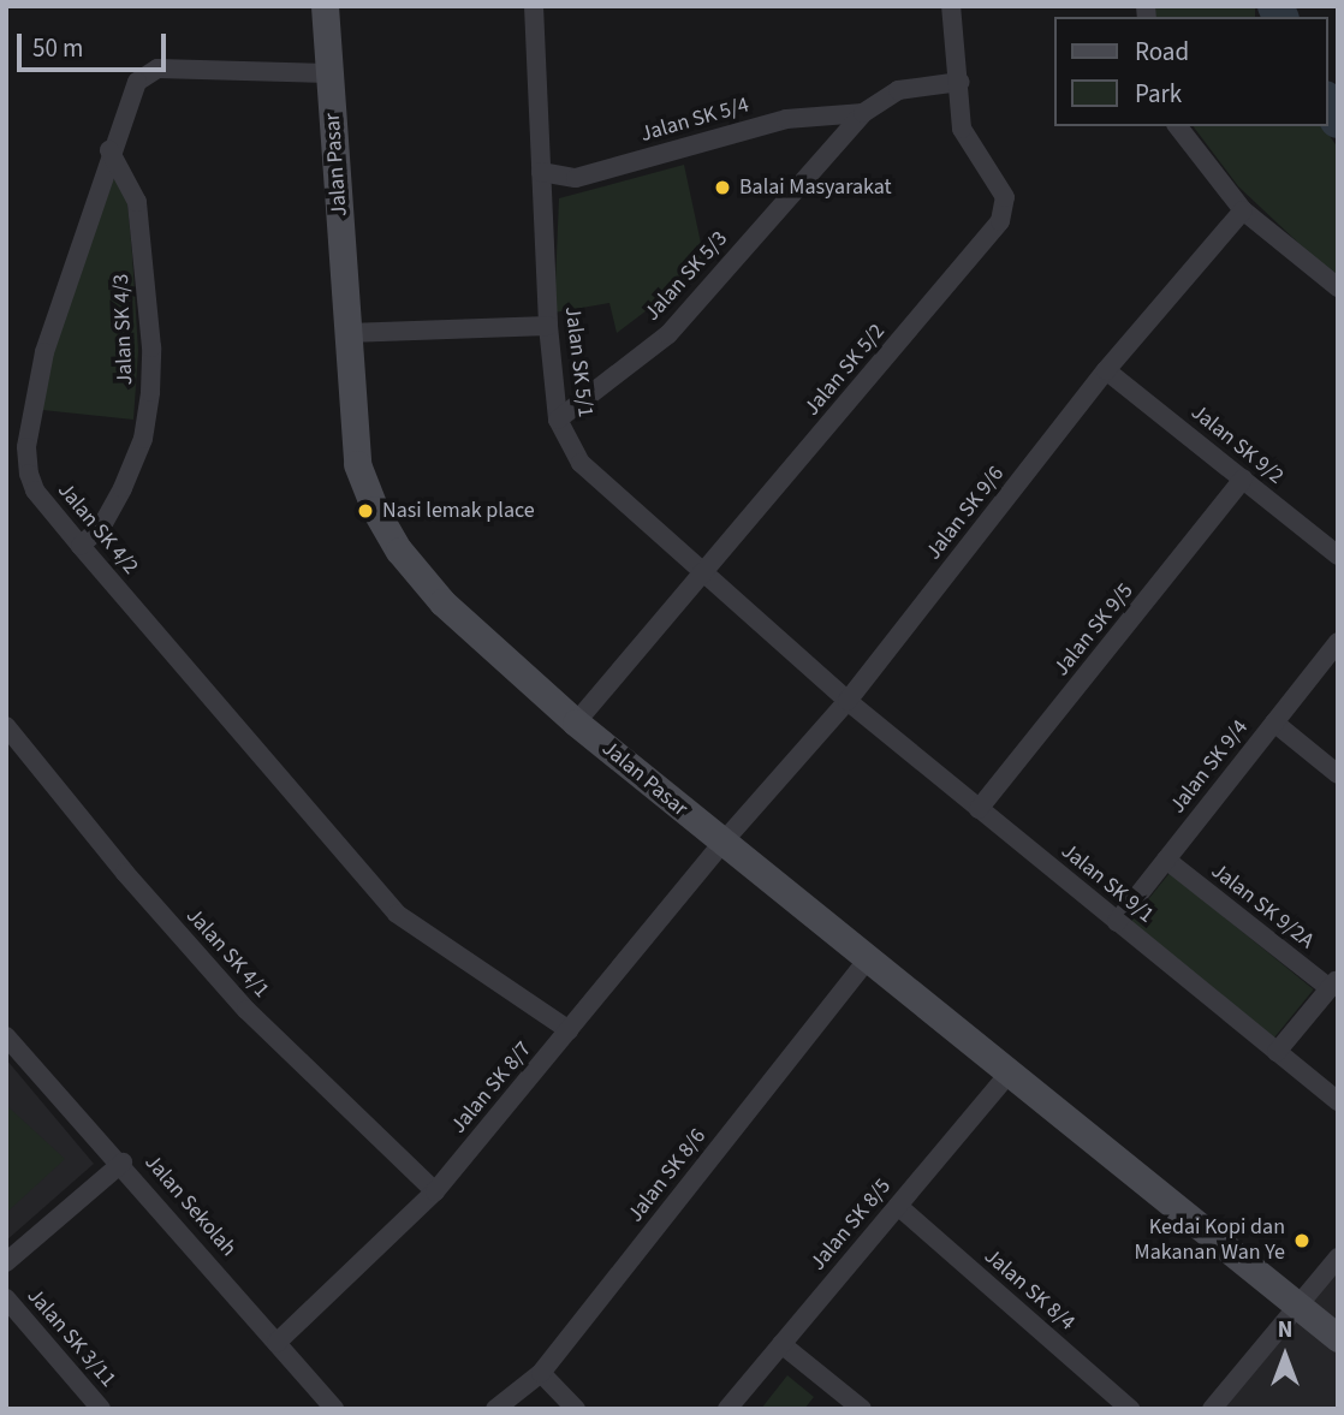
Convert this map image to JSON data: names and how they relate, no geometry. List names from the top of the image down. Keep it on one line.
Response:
{"streets":{"street":["Jalan SK 5/4","Jalan Pasar","Jalan SK 5/3","Jalan SK 4/3","Jalan SK 5/1","Jalan SK 5/2","Jalan SK 9/2","Jalan SK 9/6","Jalan SK 4/2","Jalan SK 9/5","Jalan SK 9/4","Jalan SK 9/1","Jalan SK 9/2A","Jalan SK 4/1","Jalan SK 8/7","Jalan SK 8/6","Jalan Sekolah","Jalan SK 8/5","Jalan SK 8/4","Jalan SK 3/11"]},"crossings":[["Jalan SK 5/4","Jalan SK 5/3"],["Jalan SK 5/4","Jalan SK 5/1"],["Jalan Pasar","Jalan SK 5/2"],["Jalan Pasar","Jalan SK 9/6"],["Jalan Pasar","Jalan SK 4/2"],["Jalan Pasar","Jalan SK 8/7"],["Jalan Pasar","Jalan SK 8/6"],["Jalan Pasar","Jalan SK 8/5"],["Jalan SK 5/3","Jalan SK 5/1"],["Jalan SK 5/3","Jalan SK 5/2"],["Jalan SK 4/3","Jalan SK 4/2"],["Jalan SK 5/1","Jalan SK 5/2"],["Jalan SK 5/1","Jalan SK 9/6"],["Jalan SK 5/1","Jalan SK 9/1"],["Jalan SK 9/2","Jalan SK 9/6"],["Jalan SK 9/2","Jalan SK 9/5"],["Jalan SK 9/6","Jalan SK 9/1"],["Jalan SK 9/6","Jalan SK 8/7"],["Jalan SK 4/2","Jalan SK 8/7"],["Jalan SK 9/5","Jalan SK 9/1"],["Jalan SK 9/4","Jalan SK 9/1"],["Jalan SK 9/4","Jalan SK 9/2A"],["Jalan SK 4/1","Jalan SK 8/7"],["Jalan SK 8/7","Jalan Sekolah"],["Jalan SK 8/5","Jalan SK 8/4"]],"places":["Balai Masyarakat","Nasi lemak place","Kedai Kopi dan Makanan Wan Ye"],"legend":["Road","Park"],"scale_bar":"50 m","north":"top"}
